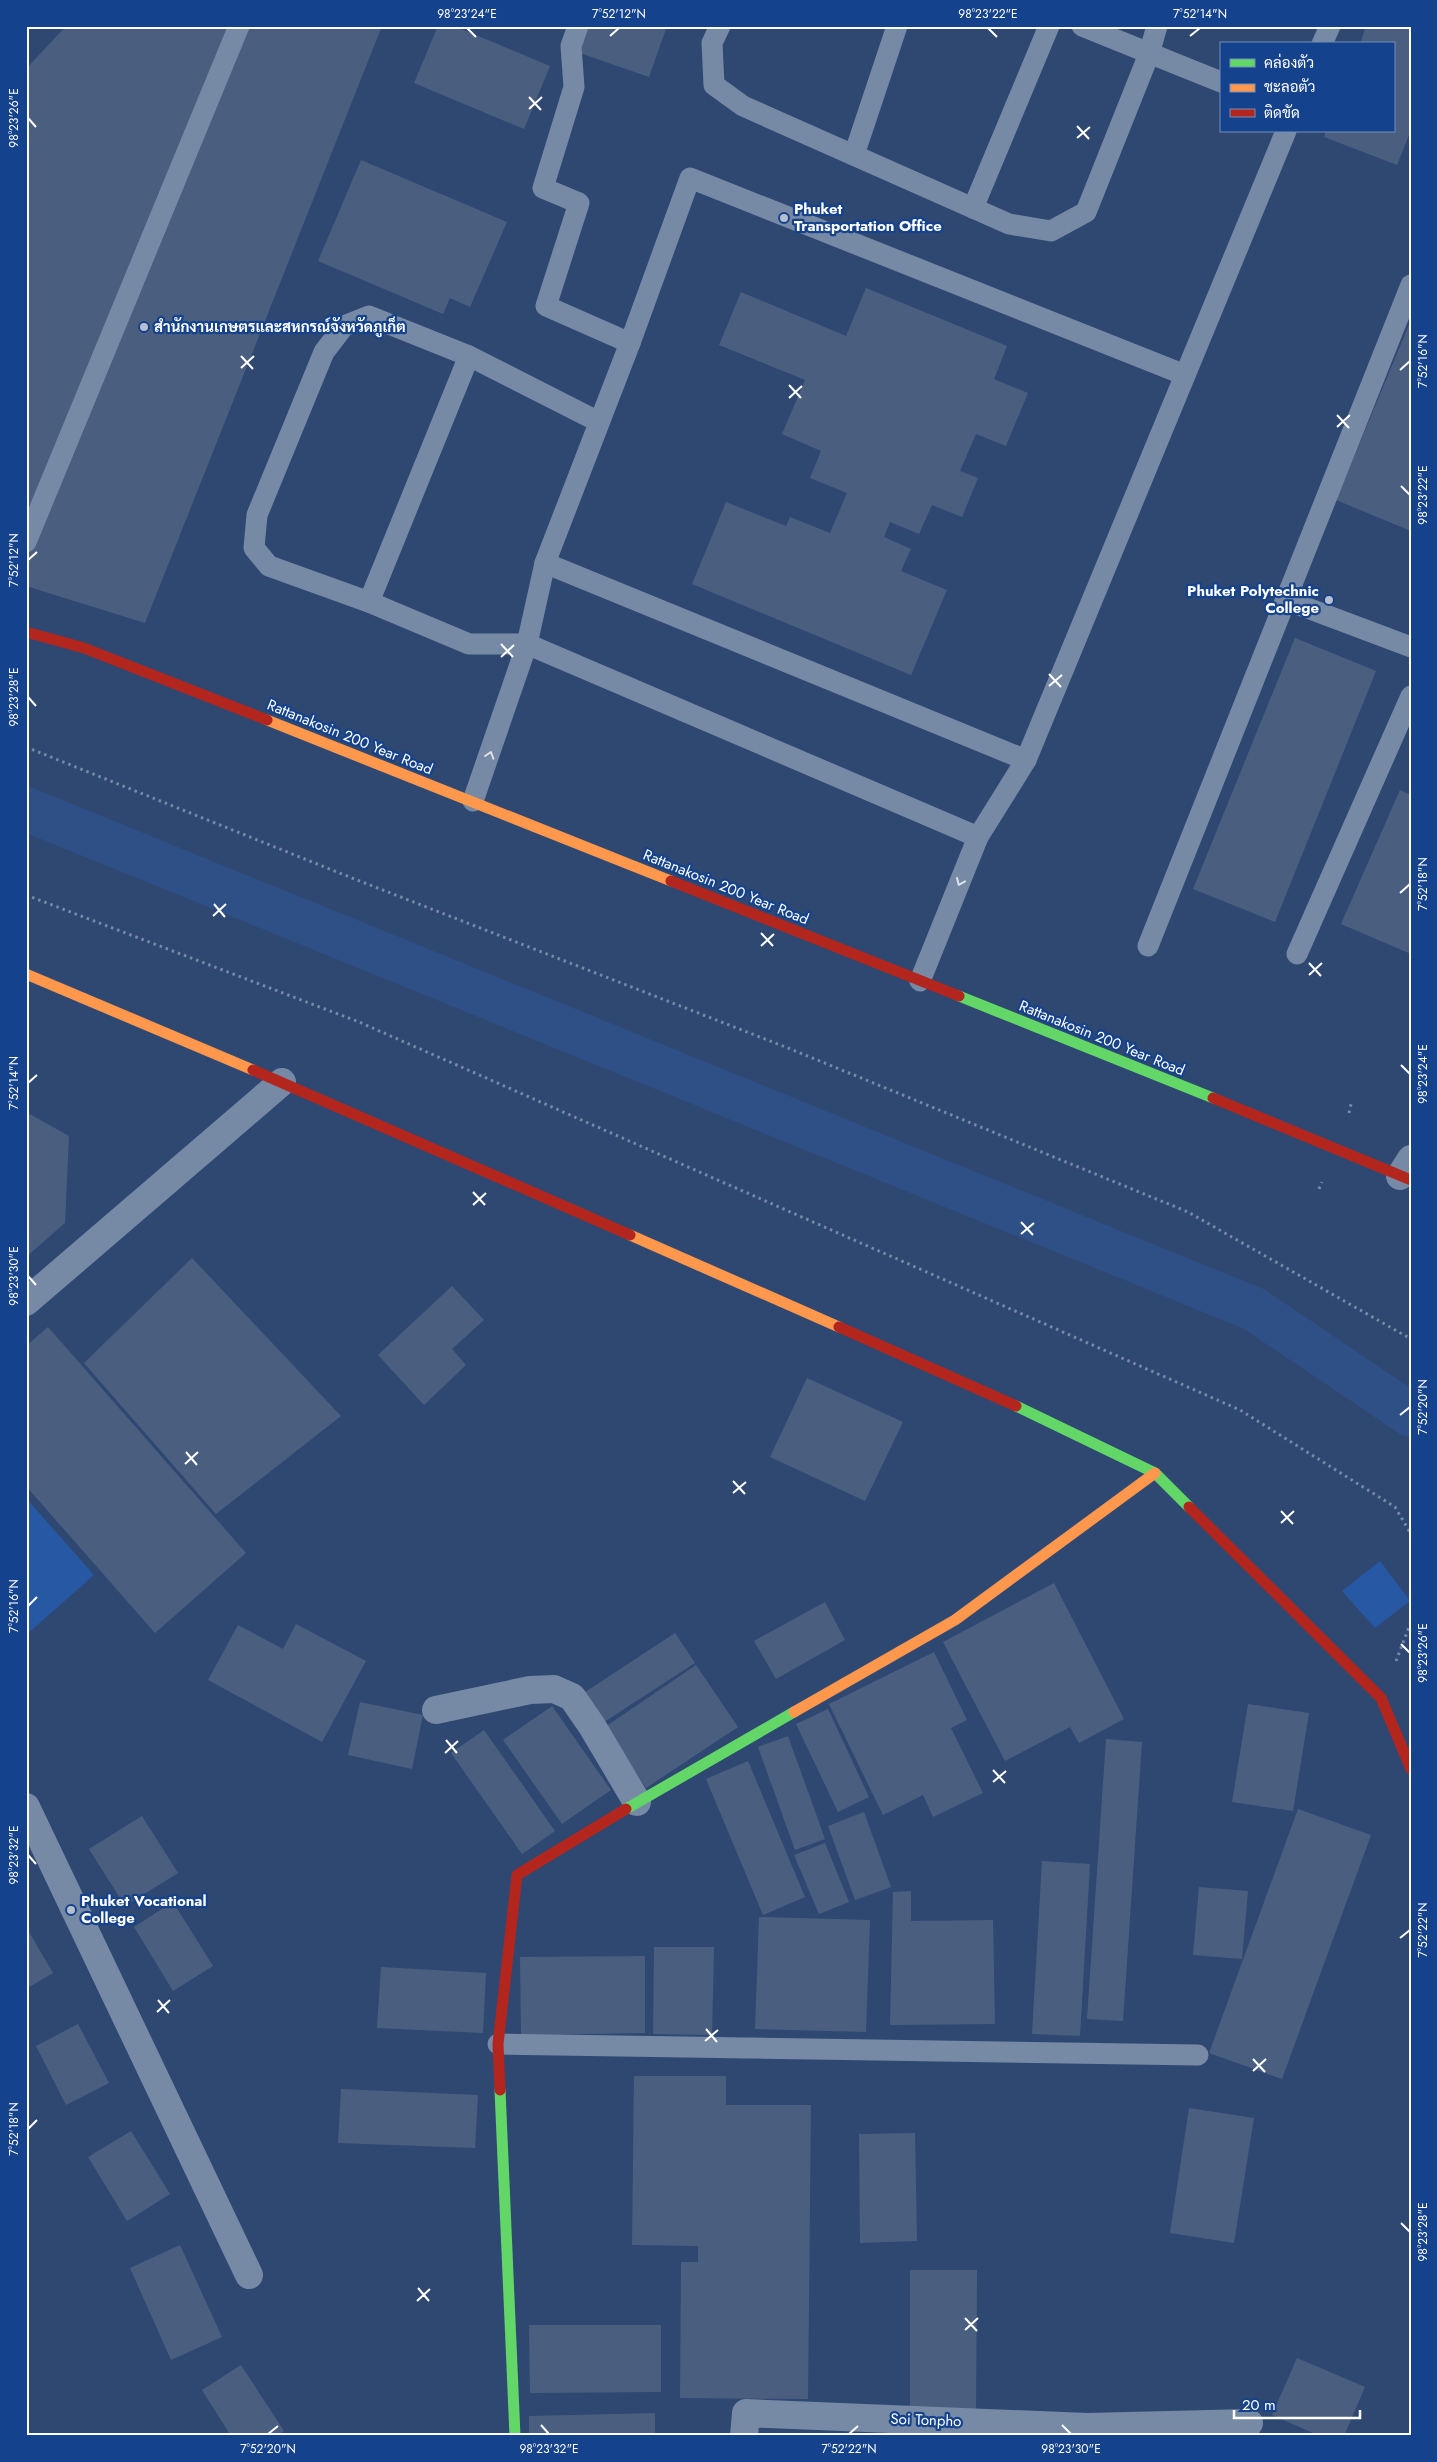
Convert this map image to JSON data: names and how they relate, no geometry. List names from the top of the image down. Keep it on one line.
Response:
{"streets":{"street":["Rattanakosin 200 Year Road","Soi Tonpho"]},"places":["Phuket Transportation Office","สำนักงานเกษตรและสหกรณ์จังหวัดภูเก็ต","Phuket Polytechnic College","Phuket Vocational College"],"legend":["คล่องตัว","ชะลอตัว","ติดขัด"],"scale_bar":"20 m","coordinates":["98°23'24\"E","7°52'12\"N","98°23'22\"E","7°52'14\"N","98°23'26\"E","7°52'16\"N","98°23'28\"E","7°52'18\"N","98°23'30\"E","7°52'20\"N","98°23'32\"E","7°52'22\"N"]}
